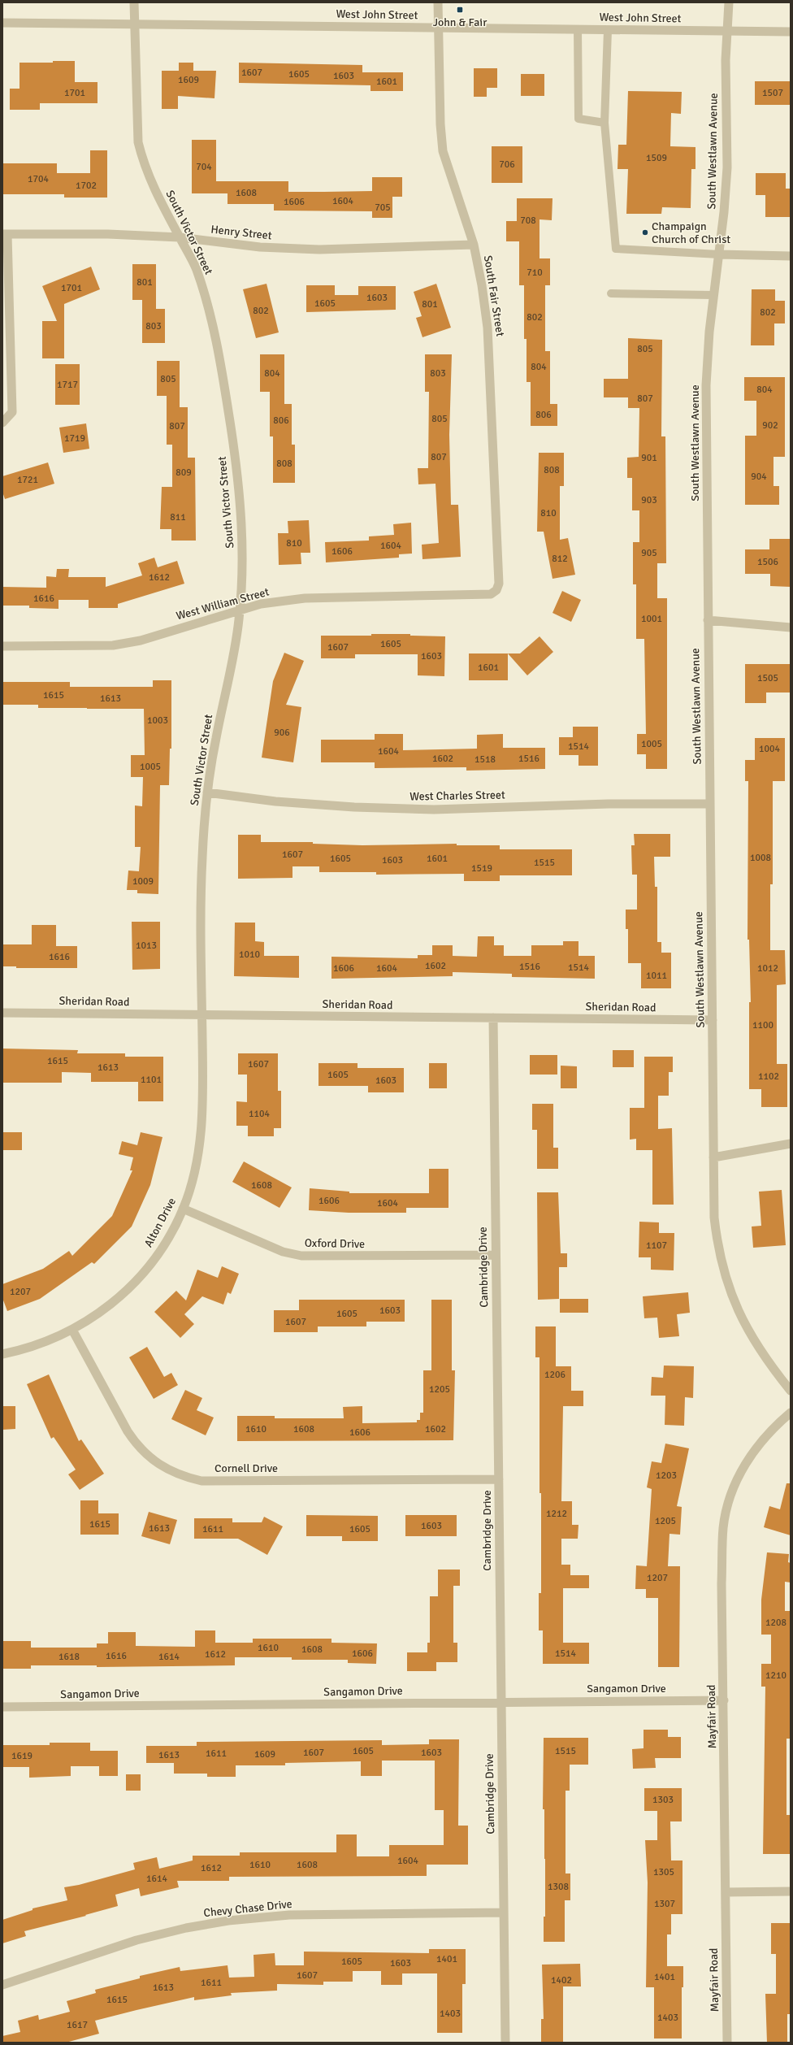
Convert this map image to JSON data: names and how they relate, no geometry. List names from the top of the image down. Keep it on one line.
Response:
{"streets":{"street":["West John Street","South Westlawn Avenue","South Victor Street","Henry Street","South Fair Street","West William Street","West Charles Street","Sheridan Road","Alton Drive","Oxford Drive","Cambridge Drive","Cornell Drive","Sangamon Drive","Mayfair Road","Chevy Chase Drive"]},"crossings":[["West John Street","South Westlawn Avenue"],["West John Street","South Victor Street"],["West John Street","South Fair Street"],["South Westlawn Avenue","West Charles Street"],["South Westlawn Avenue","Sheridan Road"],["South Victor Street","Henry Street"],["South Victor Street","West William Street"],["South Victor Street","West Charles Street"],["South Victor Street","Sheridan Road"],["South Victor Street","Alton Drive"],["Henry Street","South Fair Street"],["South Fair Street","West William Street"],["Sheridan Road","Alton Drive"],["Sheridan Road","Cambridge Drive"],["Alton Drive","Oxford Drive"],["Alton Drive","Cornell Drive"],["Oxford Drive","Cambridge Drive"],["Cambridge Drive","Cornell Drive"],["Cambridge Drive","Sangamon Drive"],["Cambridge Drive","Chevy Chase Drive"],["Sangamon Drive","Mayfair Road"]],"places":{"transit":["John & Fair"],"other":["Champaign Church of Christ"]},"house_numbers":["1607","1605","1603","1609","1601","1701","1507","1509","706","704","1704","1702","1608","1604","1606","705","708","710","801","1701","1603","1605","801","802","802","802","803","805","804","804","803","805","1717","804","807","806","805","806","902","807","1719","807","901","808","808","809","904","1721","903","810","811","810","1604","1606","905","812","1506","1612","1616","1001","1605","1607","1603","1601","1505","1615","1613","1003","906","1005","1514","1004","1604","1602","1516","1518","1005","1607","1008","1605","1601","1603","1515","1519","1009","1013","1010","1616","1602","1516","1514","1606","1604","1012","1011","1100","1615","1607","1613","1605","1102","1101","1603","1104","1608","1606","1604","1107","1207","1603","1605","1607","1206","1205","1610","1608","1602","1606","1203","1212","1205","1615","1603","1613","1611","1605","1207","1208","1610","1608","1606","1514","1612","1616","1618","1614","1210","1605","1515","1607","1603","1611","1609","1613","1619","1303","1604","1610","1608","1612","1305","1614","1308","1307","1401","1605","1603","1607","1401","1402","1611","1613","1615","1403","1403","1617"]}
